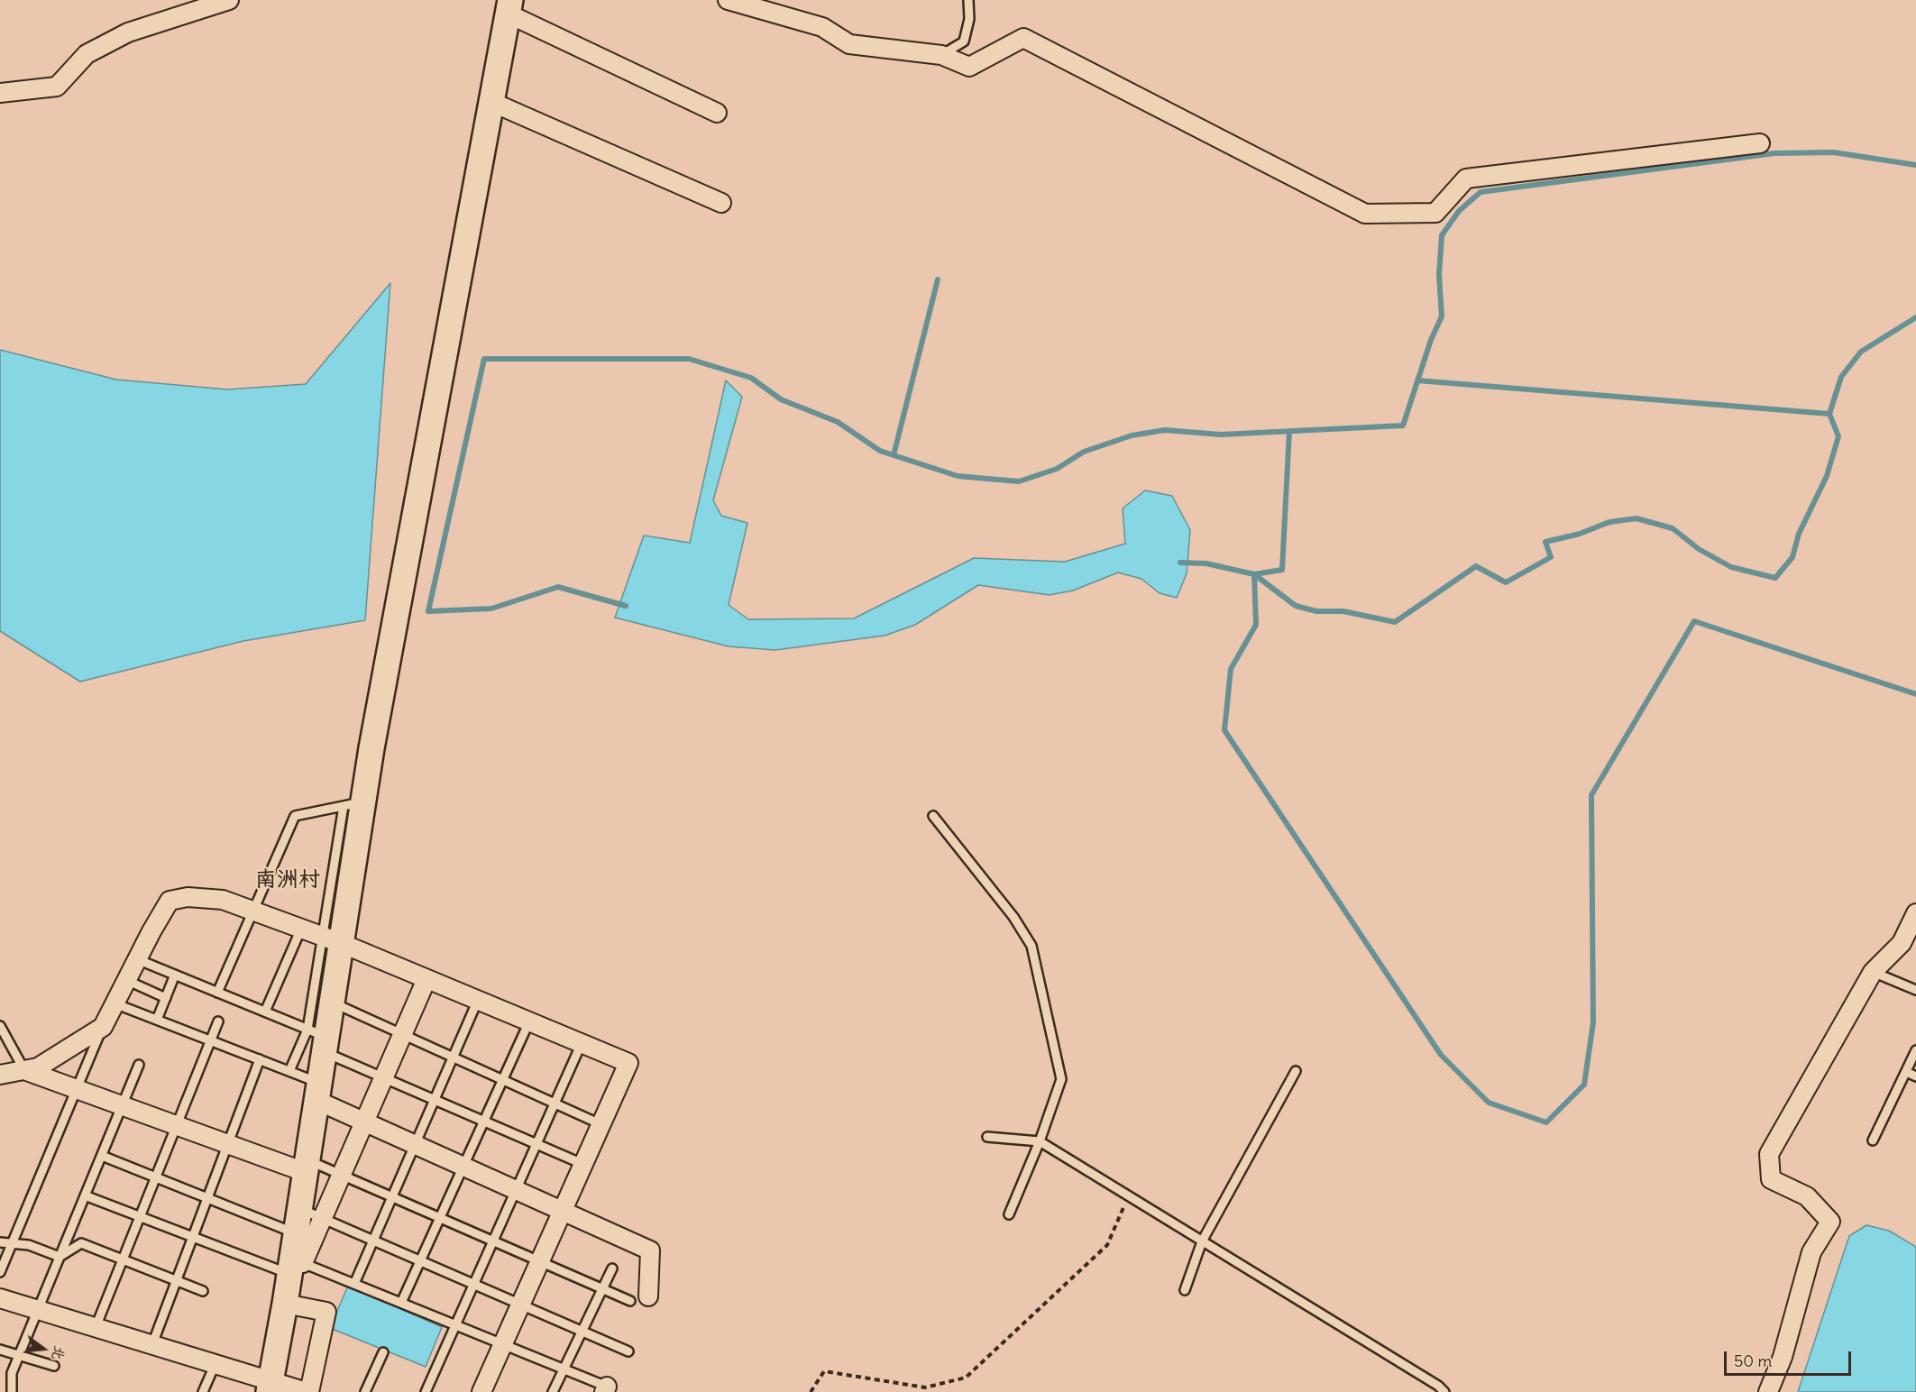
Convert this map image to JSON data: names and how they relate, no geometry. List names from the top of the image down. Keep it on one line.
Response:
{"districts":["南洲村"],"scale_bar":"50 m","north":"right"}
